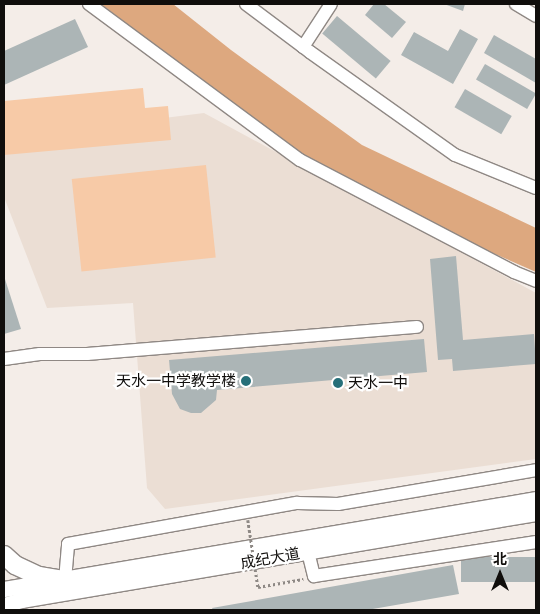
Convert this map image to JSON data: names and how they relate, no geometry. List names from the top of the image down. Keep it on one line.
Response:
{"streets":{"main road":["成纪大道"]},"places":["天水一中学教学楼","天水一中"],"north":"top"}
